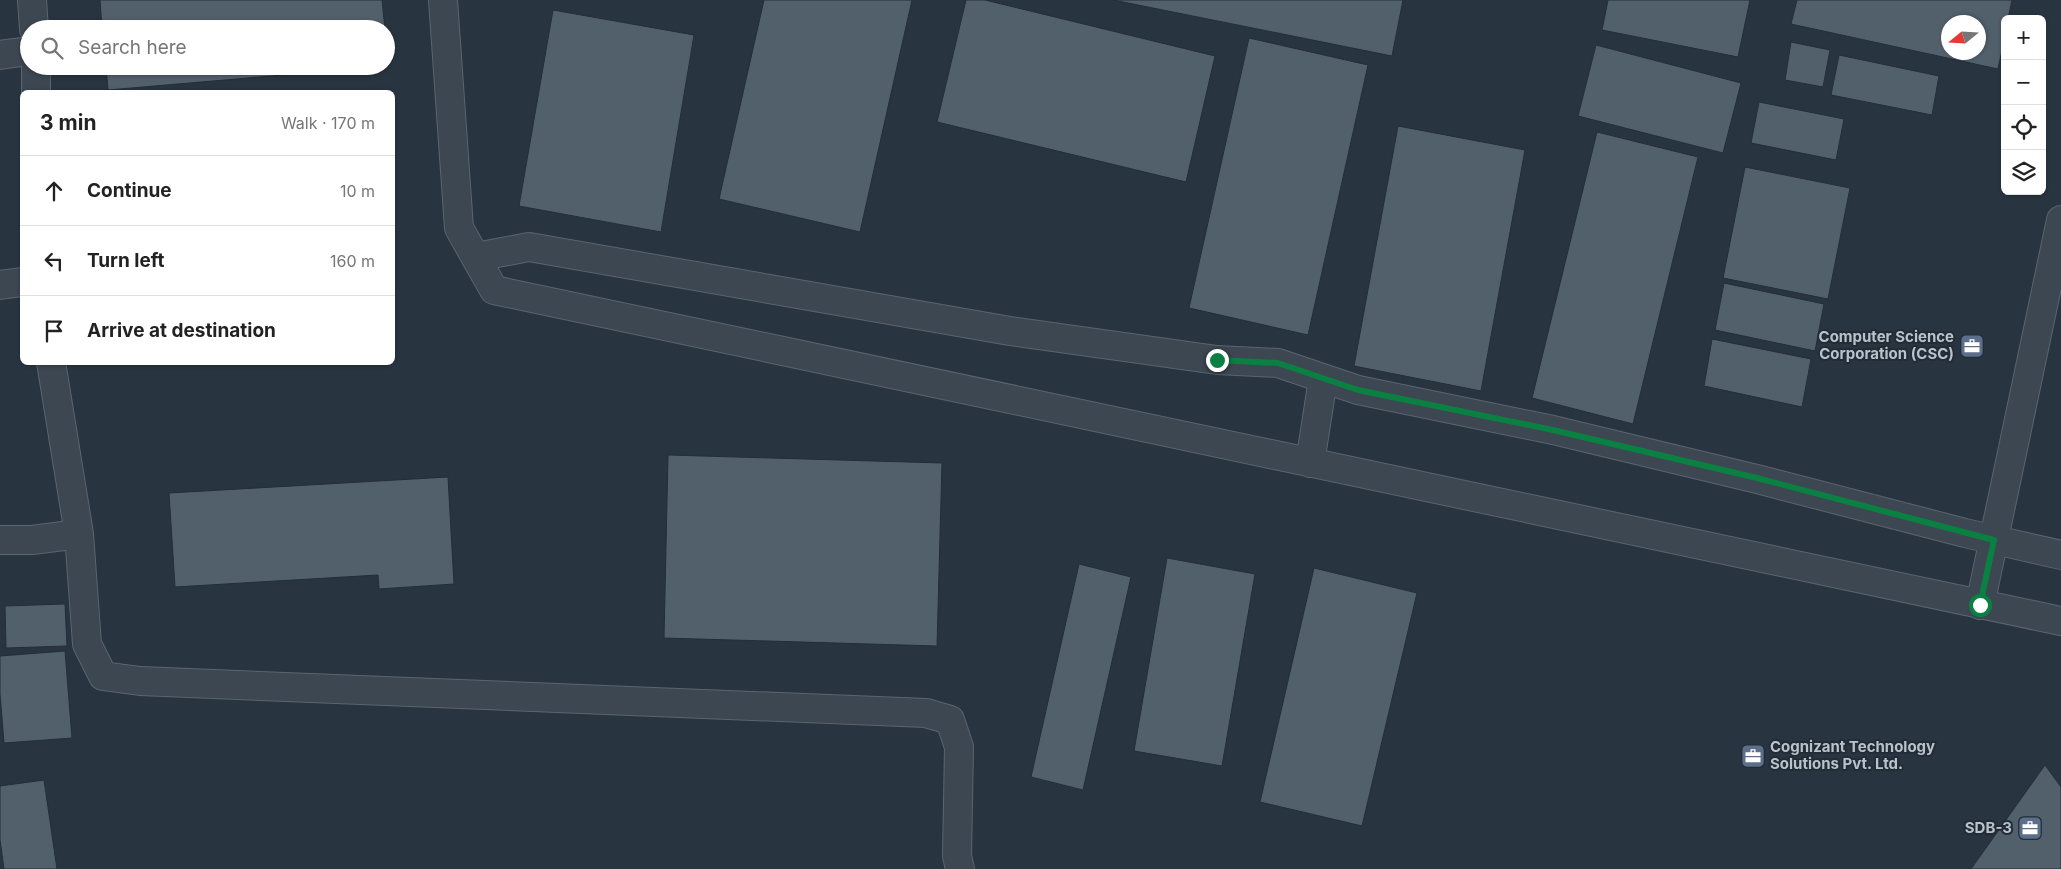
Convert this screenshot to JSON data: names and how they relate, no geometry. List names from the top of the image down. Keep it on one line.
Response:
{"places":{"office":["Computer Science Corporation (CSC)","Cognizant Technology Solutions Pvt. Ltd.","SDB-3"]},"north":"left","page":{"map_buttons":["+","−"],"search":"Search here","heading":["3 min","Walk · 170 m"],"list":[["Continue","10 m"],["Turn left","160 m"],"Arrive at destination"]}}
